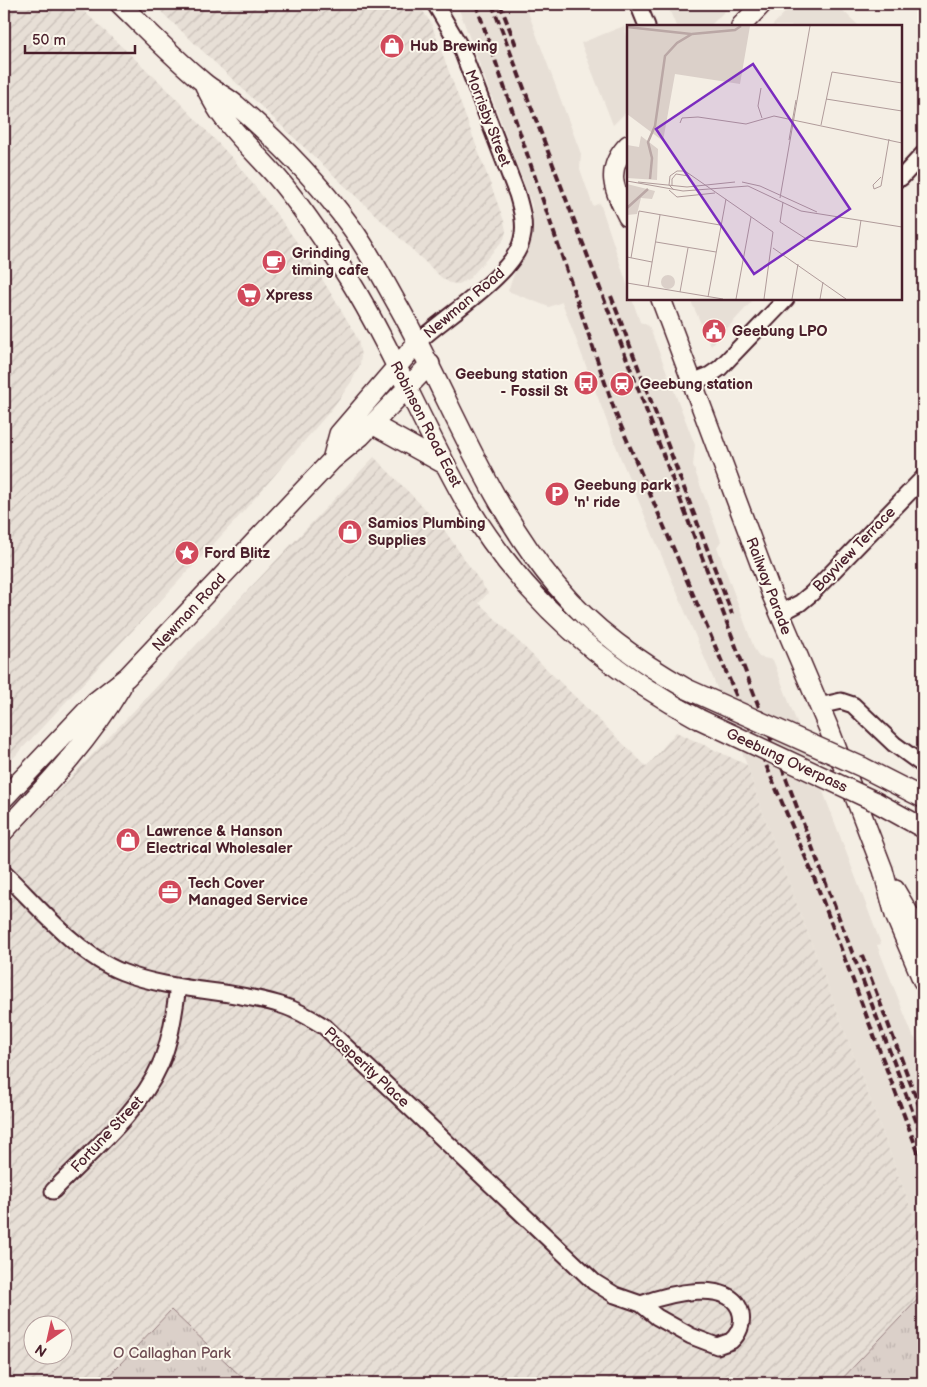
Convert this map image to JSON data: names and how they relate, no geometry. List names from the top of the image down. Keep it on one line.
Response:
{"streets":{"main road":["Newman Road","Robinson Road East","Railway Parade","Geebung Overpass"],"street":["Morrisby Street","Bayview Terrace","Prosperity Place","Fortune Street"]},"crossings":[["Morrisby Street","Newman Road"],["Newman Road","Robinson Road East"],["Robinson Road East","Geebung Overpass"],["Bayview Terrace","Railway Parade"],["Prosperity Place","Fortune Street"]],"parks":["O Callaghan Park"],"places":{"shop":["Hub Brewing","Samios Plumbing Supplies","Lawrence & Hanson Electrical Wholesaler"],"cafe":["Grinding timing cafe"],"supermarket":["Xpress"],"public building":["Geebung LPO"],"bus stop":["Geebung station - Fossil St"],"station":["Geebung station"],"parking":["Geebung park 'n' ride"],"place":["Ford Blitz"],"office":["Tech Cover Managed Service"]},"scale_bar":"50 m","north":"bottom left"}
